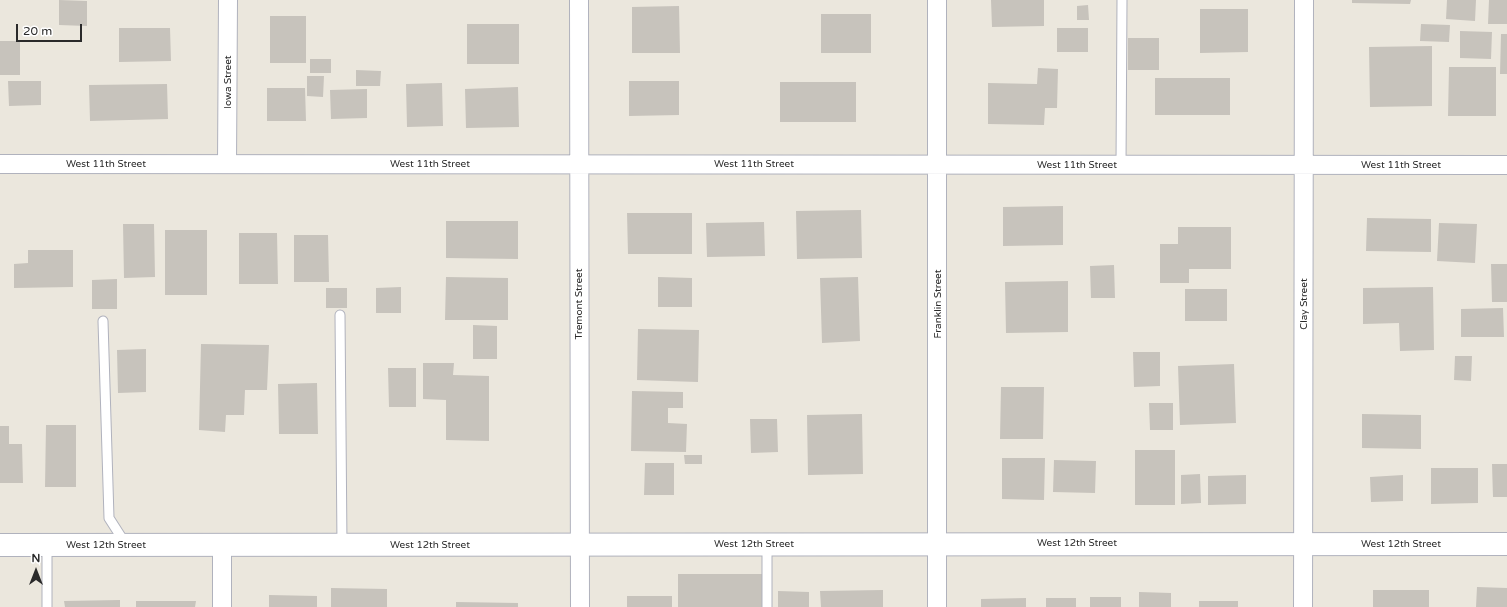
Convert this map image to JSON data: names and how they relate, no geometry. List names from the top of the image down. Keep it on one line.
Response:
{"streets":{"main road":["West 12th Street"],"street":["Iowa Street","West 11th Street","Tremont Street","Franklin Street","Clay Street"]},"crossings":[["Iowa Street","West 11th Street"],["West 11th Street","Tremont Street"],["West 11th Street","Franklin Street"],["West 11th Street","Clay Street"],["Tremont Street","West 12th Street"],["Franklin Street","West 12th Street"],["Clay Street","West 12th Street"]],"scale_bar":"20 m","north":"top"}
